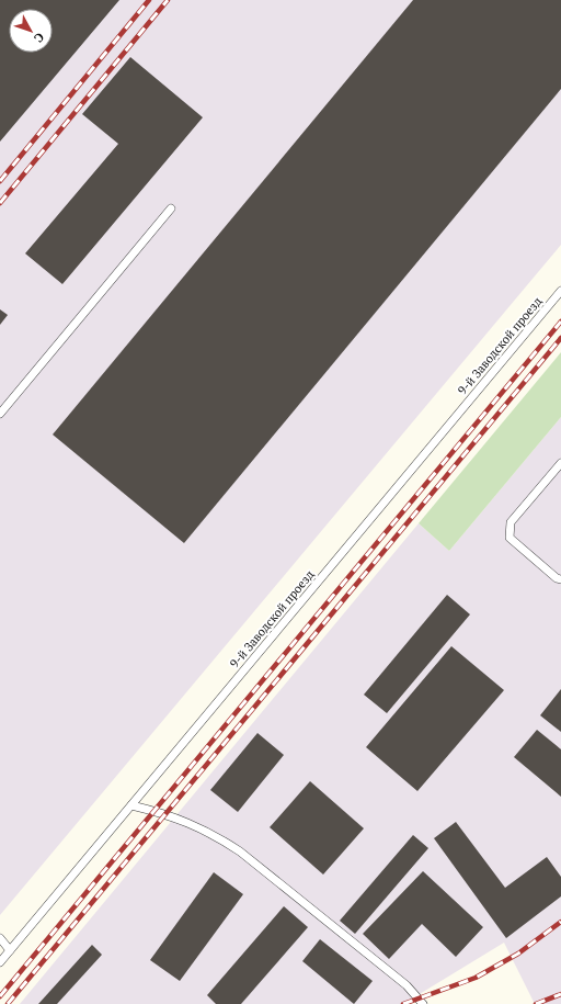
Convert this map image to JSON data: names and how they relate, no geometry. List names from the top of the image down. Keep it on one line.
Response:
{"streets":{"lane":["9-й Заводской проезд"]},"north":"bottom right"}
